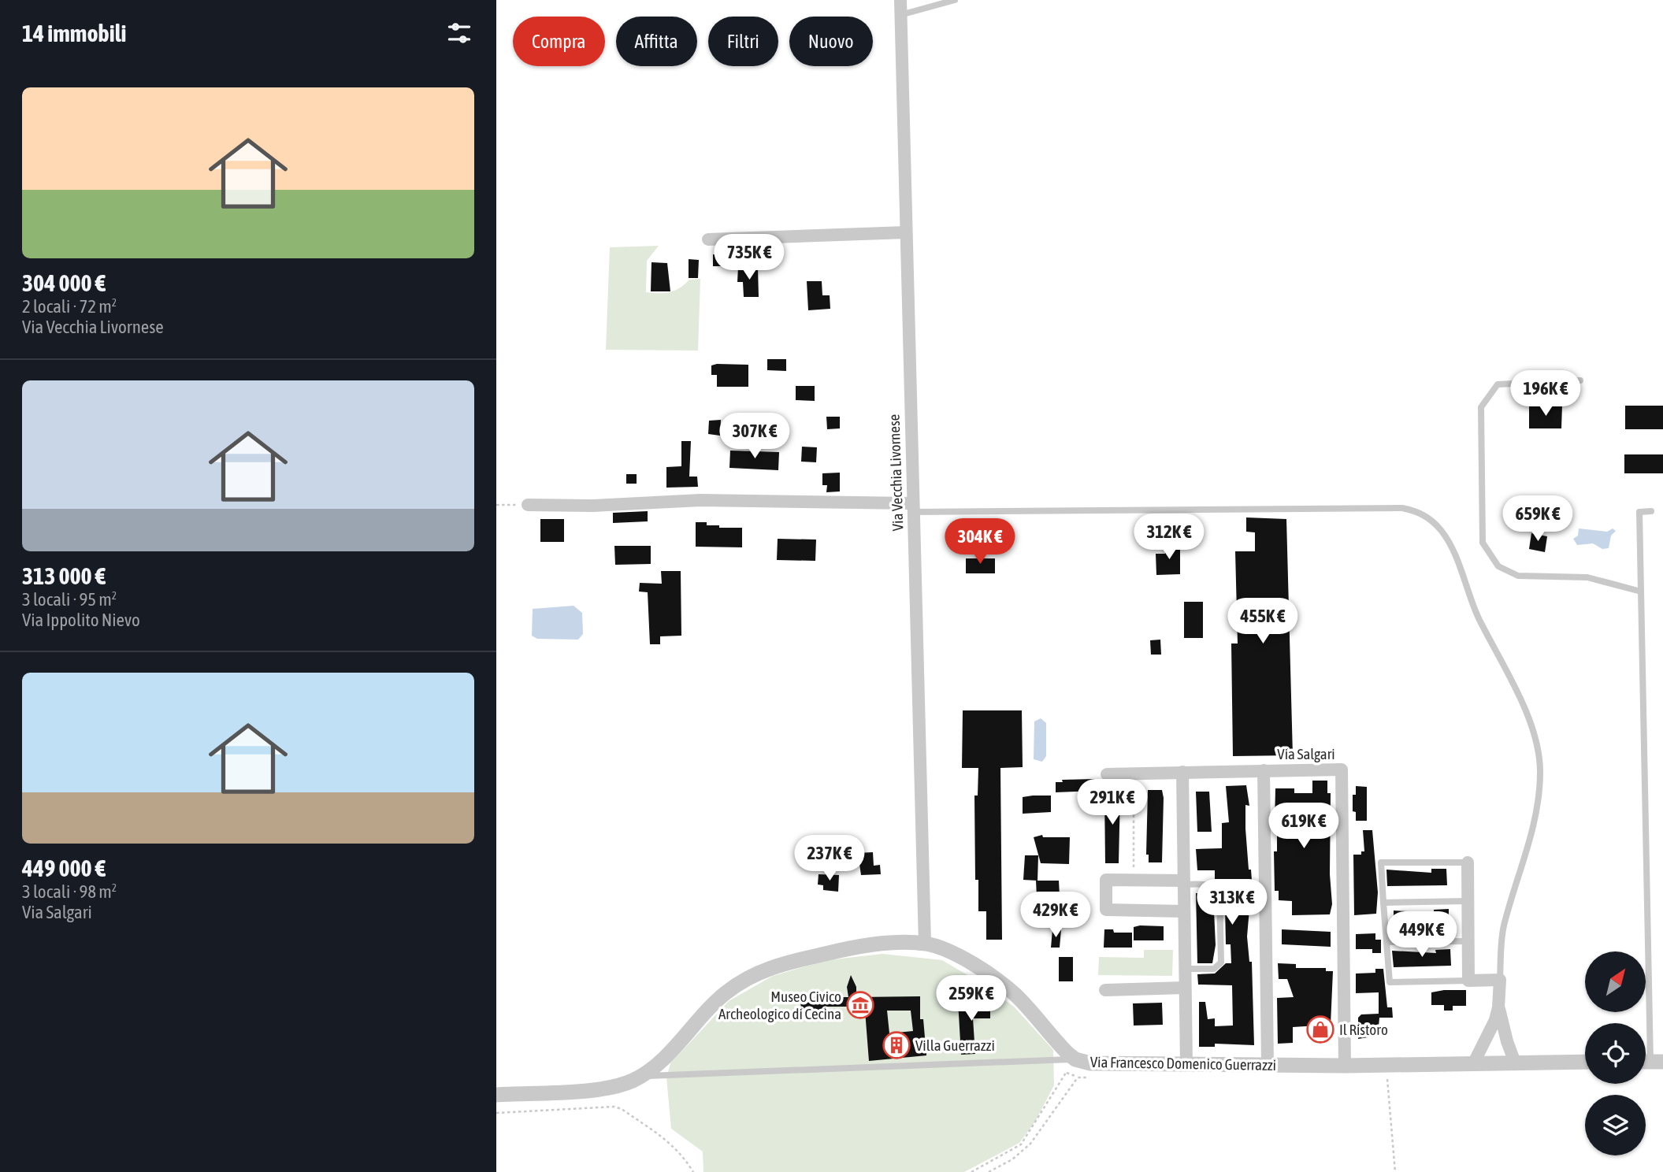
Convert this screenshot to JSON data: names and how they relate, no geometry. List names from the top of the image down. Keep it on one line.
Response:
{"streets":{"street":["Via Vecchia Livornese","Via Salgari","Via Francesco Domenico Guerrazzi"]},"crossings":[["Via Vecchia Livornese","Via Francesco Domenico Guerrazzi"],["Via Salgari","Via Francesco Domenico Guerrazzi"]],"places":{"museum":["Museo Civico Archeologico di Cecina"],"shop":["Il Ristoro"],"building":["Villa Guerrazzi"]},"north":"top right","page":{"heading":"14 immobili","chip":["Compra","Affitta","Filtri","Nuovo"],"list":[{"name":"304 000 €","note":"2 locali · 72 m² · Via Vecchia Livornese"},{"name":"313 000 €","note":"3 locali · 95 m² · Via Ippolito Nievo"},{"name":"449 000 €","note":"3 locali · 98 m² · Via Salgari"}],"price":["735K €","196K €","307K €","659K €","312K €","304K €","455K €","291K €","619K €","237K €","313K €","429K €","449K €","259K €"]}}
